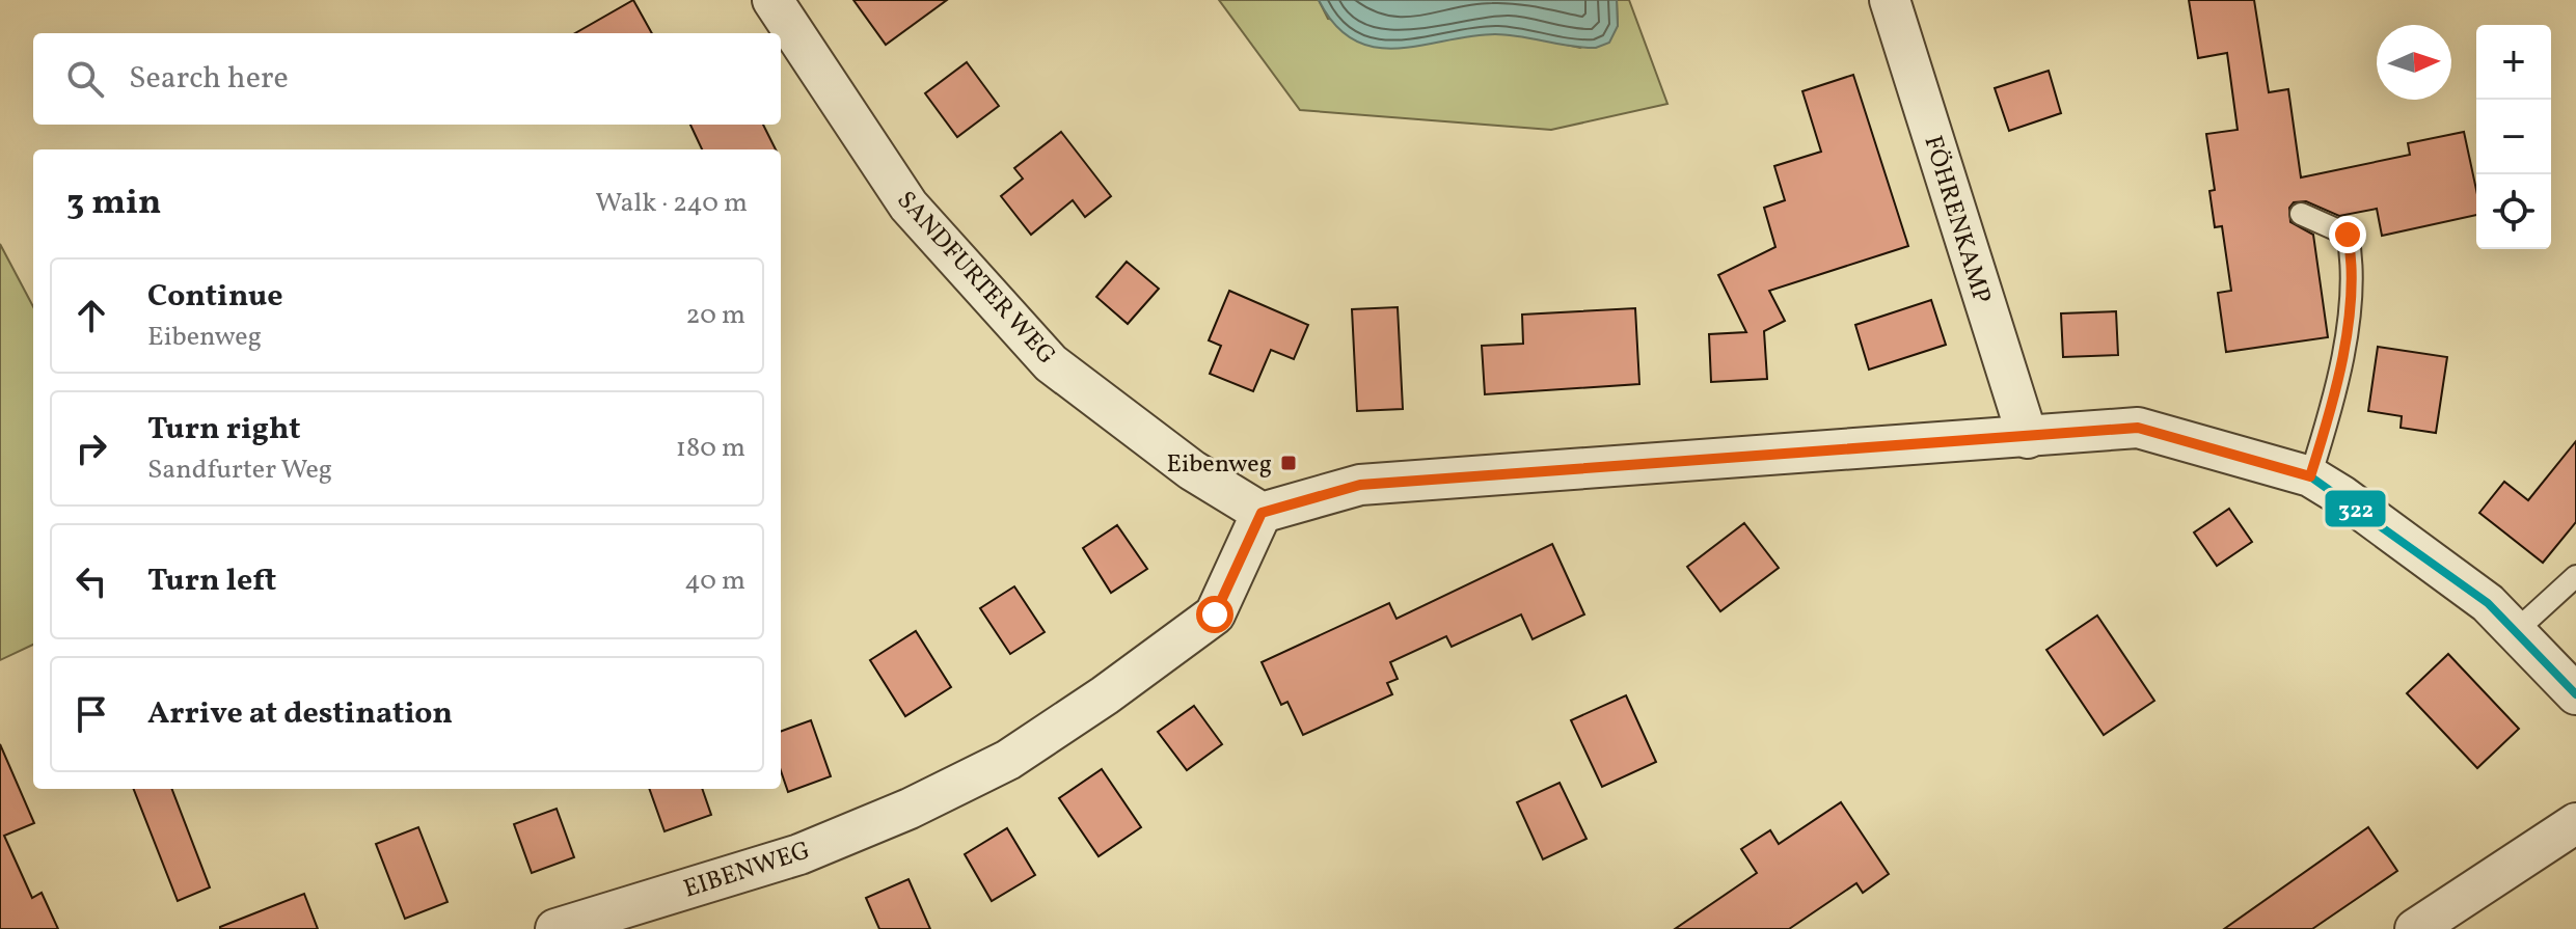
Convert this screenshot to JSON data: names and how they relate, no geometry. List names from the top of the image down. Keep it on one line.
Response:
{"streets":{"street":["FÖHRENKAMP","SANDFURTER WEG","EIBENWEG"]},"crossings":[["SANDFURTER WEG","EIBENWEG"]],"places":{"transit":["Eibenweg"]},"lines":["transit line 322"],"north":"right","page":{"map_buttons":["+","−"],"search":"Search here","heading":["3 min","Walk · 240 m"],"list":[["Continue","Eibenweg","20 m"],["Turn right","Sandfurter Weg","180 m"],["Turn left","40 m"],"Arrive at destination"]}}
